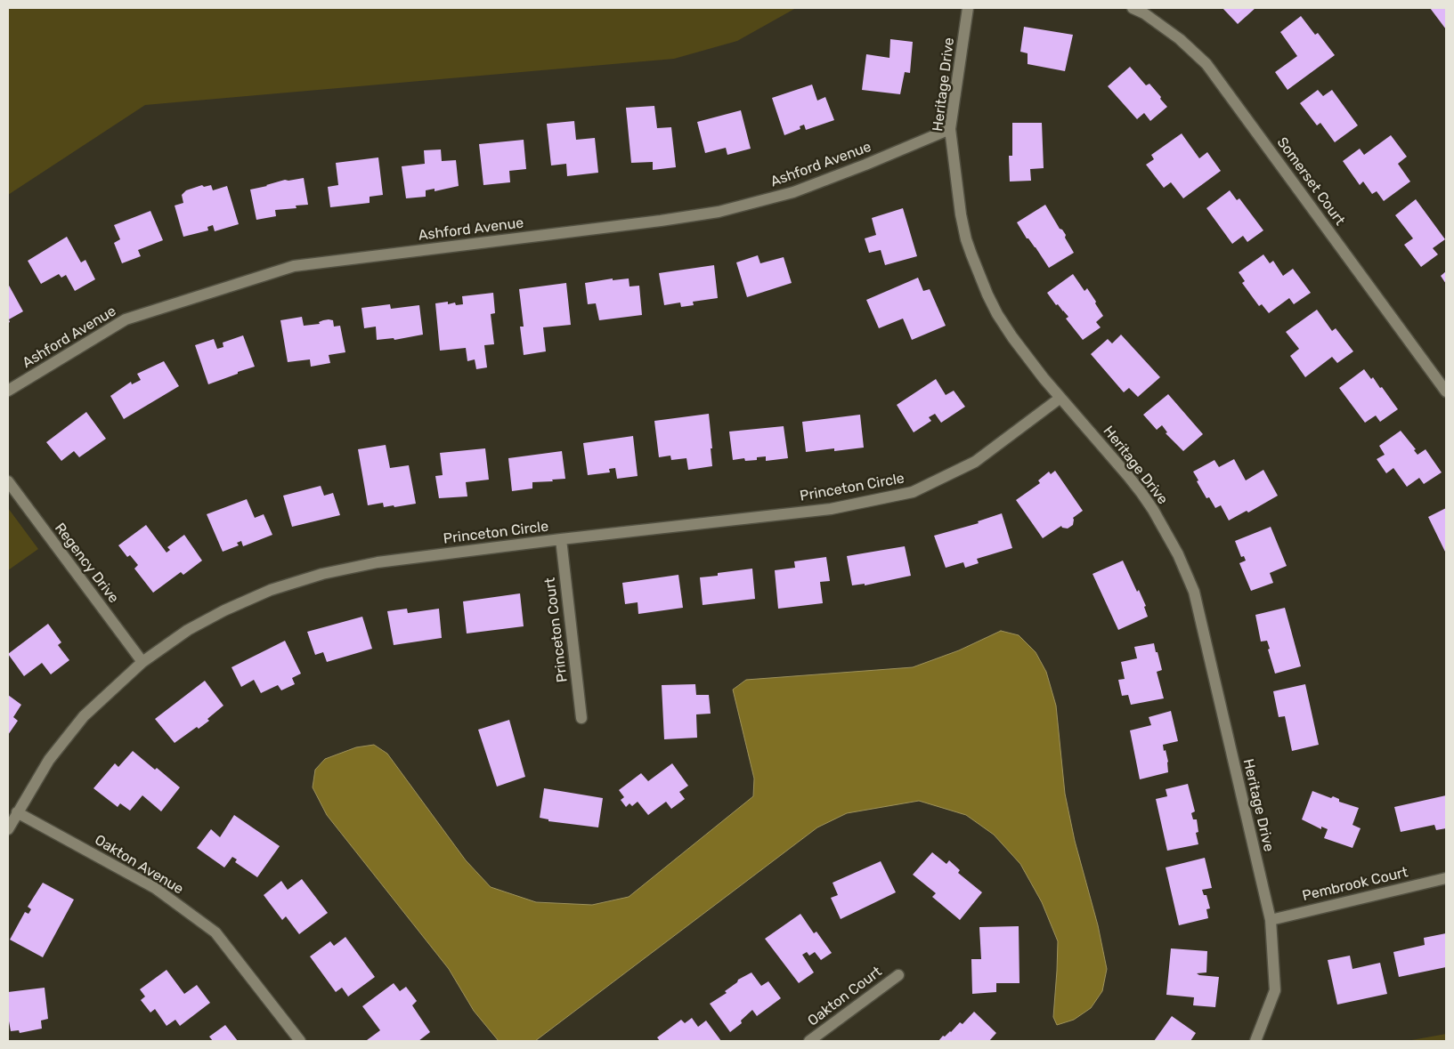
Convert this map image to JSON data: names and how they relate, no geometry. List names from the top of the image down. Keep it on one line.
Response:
{"streets":{"street":["Heritage Drive","Ashford Avenue","Somerset Court","Princeton Circle","Regency Drive","Princeton Court","Oakton Avenue","Pembrook Court","Oakton Court"]},"crossings":[["Heritage Drive","Ashford Avenue"],["Heritage Drive","Princeton Circle"],["Heritage Drive","Pembrook Court"],["Princeton Circle","Regency Drive"],["Princeton Circle","Princeton Court"],["Princeton Circle","Oakton Avenue"]]}
